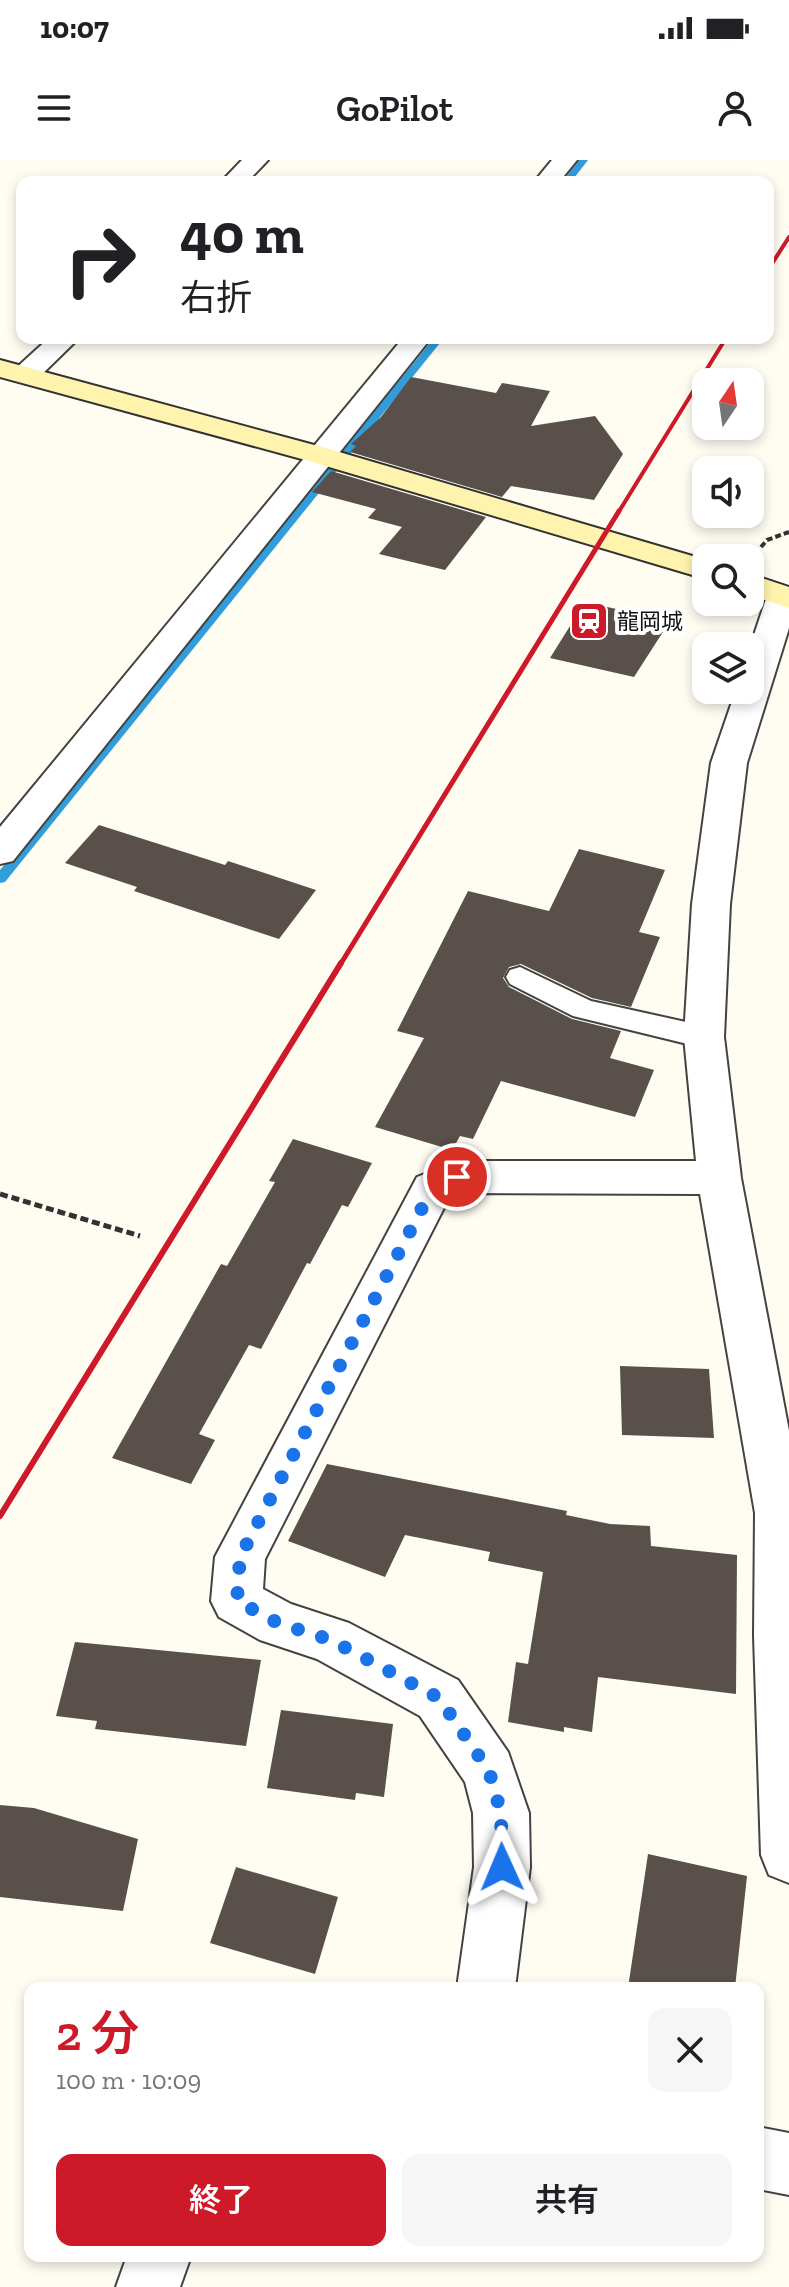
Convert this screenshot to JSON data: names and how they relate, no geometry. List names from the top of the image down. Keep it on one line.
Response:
{"places":{"station":["龍岡城"]},"north":"top","page":{"status":"10:07","header":"GoPilot","turn":["40 m","右折"],"heading":["2 分","100 m · 10:09"],"buttons":["終了","共有"]}}
